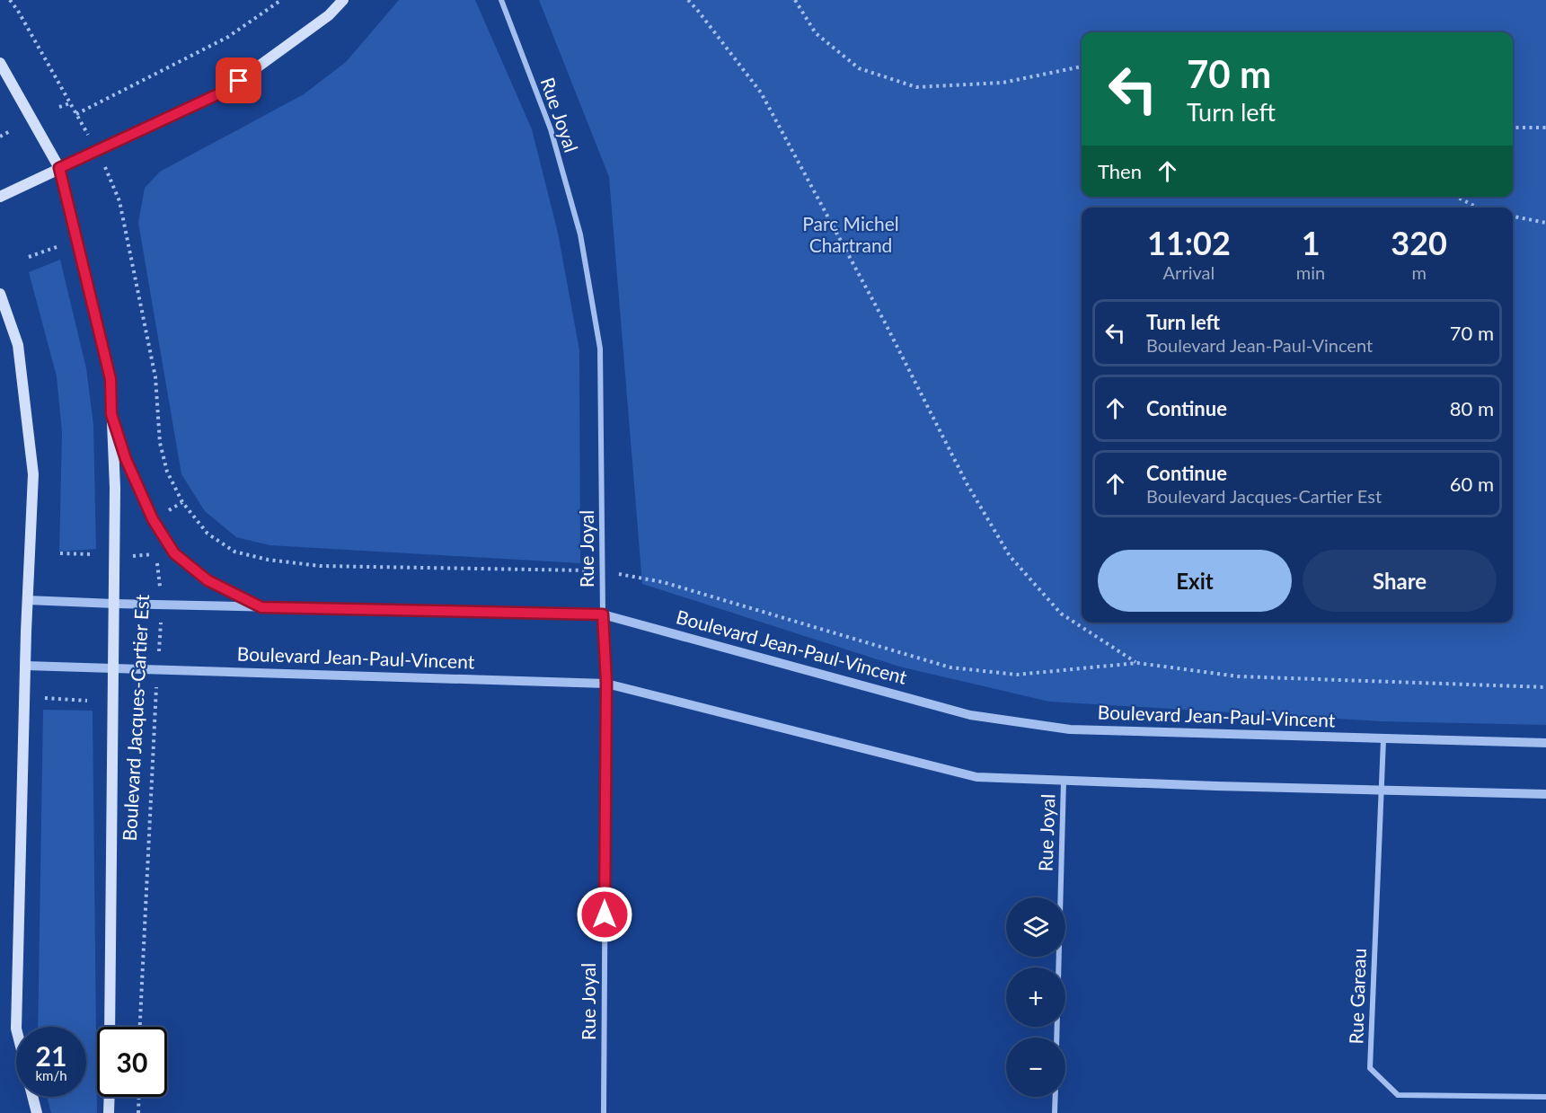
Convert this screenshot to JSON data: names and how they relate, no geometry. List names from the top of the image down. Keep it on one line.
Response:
{"streets":{"main road":["Boulevard Jacques-Cartier Est"],"street":["Rue Joyal","Boulevard Jean-Paul-Vincent","Rue Gareau"]},"crossings":[["Rue Joyal","Boulevard Jean-Paul-Vincent"],["Boulevard Jean-Paul-Vincent","Boulevard Jacques-Cartier Est"],["Boulevard Jean-Paul-Vincent","Rue Gareau"]],"parks":["Parc Michel Chartrand"],"page":{"turn":["70 m","Turn left"],"then":"Then","eta":["11:02","Arrival","1","min","320","m"],"list":[{"name":"Turn left","note":"Boulevard Jean-Paul-Vincent","value":"70 m"},{"name":"Continue","value":"80 m"},{"name":"Continue","note":"Boulevard Jacques-Cartier Est","value":"60 m"}],"buttons":["Exit","Share"],"map_buttons":["+","−"],"speed":"21 km/h","limit":"30"}}
